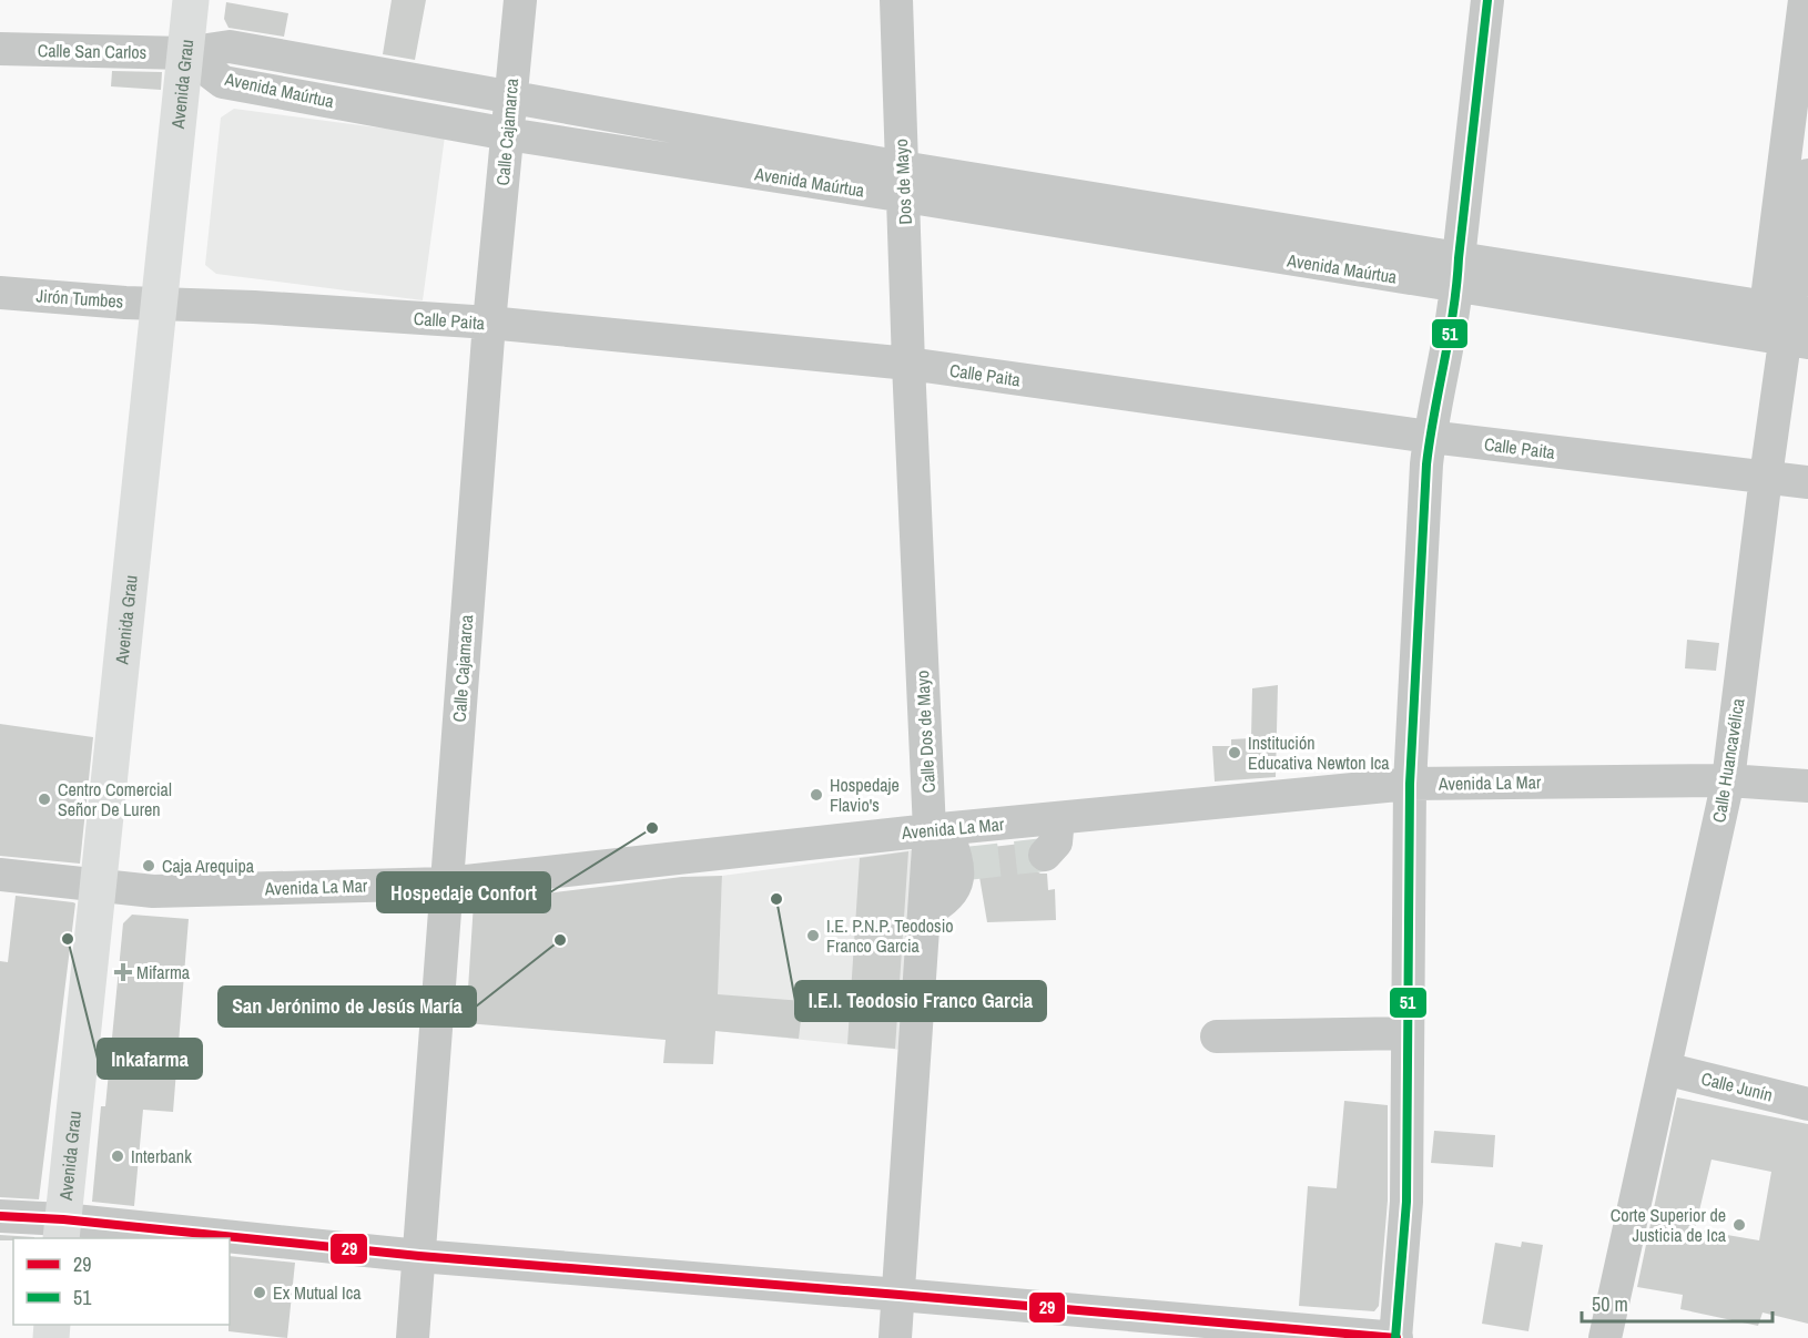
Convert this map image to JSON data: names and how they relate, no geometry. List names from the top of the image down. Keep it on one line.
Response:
{"streets":{"main road":["Avenida Grau"],"street":["Calle San Carlos","Avenida Maúrtua","Calle Cajamarca","Dos de Mayo","Jirón Tumbes","Calle Paita","Calle Dos de Mayo","Calle Huancavélica","Avenida La Mar","Calle Junín"]},"crossings":[["Calle San Carlos","Avenida Grau"],["Calle San Carlos","Avenida Maúrtua"],["Avenida Grau","Avenida Maúrtua"],["Avenida Grau","Jirón Tumbes"],["Avenida Grau","Calle Paita"],["Avenida Grau","Avenida La Mar"],["Avenida Maúrtua","Calle Cajamarca"],["Avenida Maúrtua","Dos de Mayo"],["Avenida Maúrtua","Calle Huancavélica"],["Calle Cajamarca","Calle Paita"],["Calle Cajamarca","Avenida La Mar"],["Dos de Mayo","Calle Paita"],["Dos de Mayo","Calle Dos de Mayo"],["Jirón Tumbes","Calle Paita"],["Calle Paita","Calle Dos de Mayo"],["Calle Paita","Calle Huancavélica"],["Calle Dos de Mayo","Avenida La Mar"],["Calle Huancavélica","Avenida La Mar"],["Calle Huancavélica","Calle Junín"]],"places":{"other":["Institución Educativa Newton Ica","Hospedaje Flavio's","Centro Comercial Señor De Luren","Hospedaje Confort","Caja Arequipa","I.E.I. Teodosio Franco Garcia","I.E. P.N.P. Teodosio Franco Garcia","Inkafarma","San Jerónimo de Jesús María","Interbank","Corte Superior de Justicia de Ica","Ex Mutual Ica"],"health":["Mifarma"]},"lines":["transit line 51","transit line 29"],"legend":["29","51"],"scale_bar":"50 m"}
